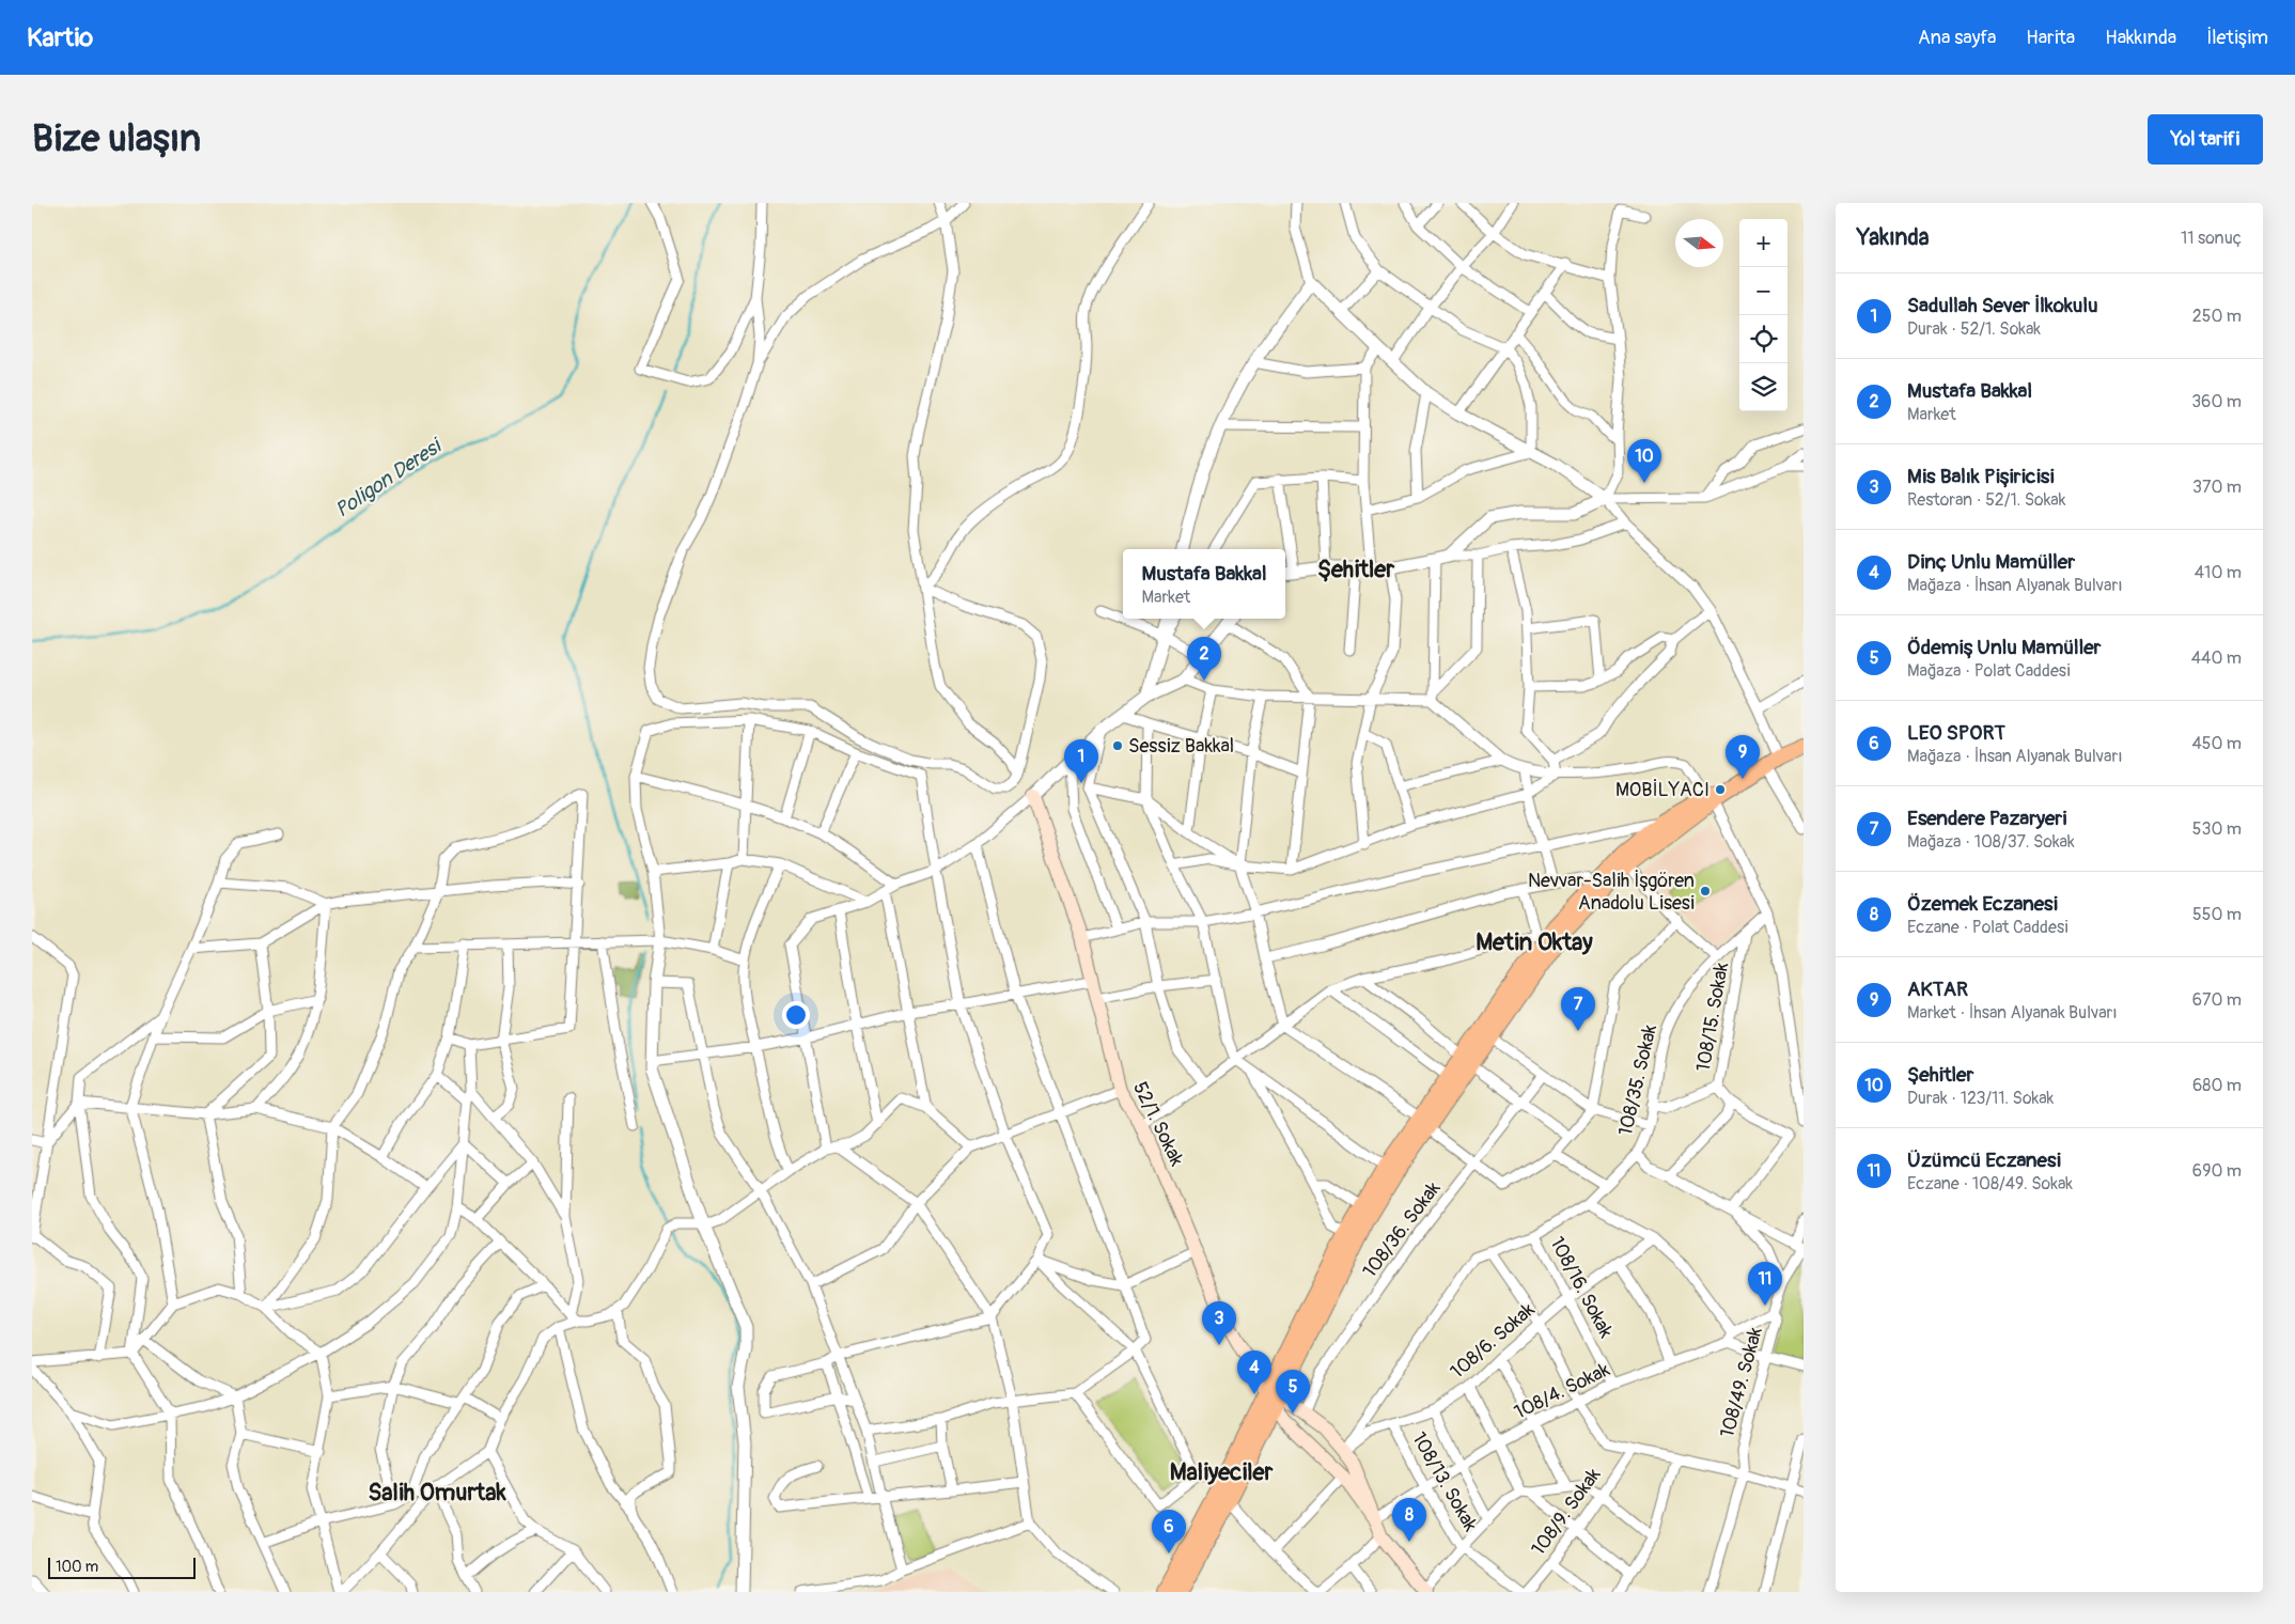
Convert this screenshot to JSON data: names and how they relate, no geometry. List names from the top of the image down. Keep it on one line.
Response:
{"streets":{"main road":["52/1. Sokak"],"street":["108/15. Sokak","108/35. Sokak","108/36. Sokak","108/16. Sokak","108/6. Sokak","108/49. Sokak","108/4. Sokak","108/13. Sokak","108/9. Sokak"]},"crossings":[["108/15. Sokak","108/35. Sokak"],["108/35. Sokak","108/16. Sokak"],["108/35. Sokak","108/6. Sokak"],["108/16. Sokak","108/6. Sokak"],["108/16. Sokak","108/4. Sokak"],["108/6. Sokak","108/13. Sokak"],["108/49. Sokak","108/4. Sokak"],["108/4. Sokak","108/13. Sokak"]],"districts":["Şehitler","Metin Oktay","Maliyeciler","Salih Omurtak"],"water":["Poligon Deresi"],"places":["Sessiz Bakkal","MOBİLYACI","Nevvar-Salih İşgören Anadolu Lisesi"],"scale_bar":"100 m","north":"right","page":{"header":"Kartio","nav":["Ana sayfa","Harita","Hakkında","İletişim"],"buttons":"Yol tarifi","title":"Bize ulaşın","heading":["Yakında","11 sonuç"],"map_buttons":["+","−"],"list":[{"mark":"1","name":"Sadullah Sever İlkokulu","note":"Durak · 52/1. Sokak","value":"250 m"},{"mark":"2","name":"Mustafa Bakkal","note":"Market","value":"360 m"},{"mark":"3","name":"Mis Balık Pişiricisi","note":"Restoran · 52/1. Sokak","value":"370 m"},{"mark":"4","name":"Dinç Unlu Mamüller","note":"Mağaza · İhsan Alyanak Bulvarı","value":"410 m"},{"mark":"5","name":"Ödemiş Unlu Mamüller","note":"Mağaza · Polat Caddesi","value":"440 m"},{"mark":"6","name":"LEO SPORT","note":"Mağaza · İhsan Alyanak Bulvarı","value":"450 m"},{"mark":"7","name":"Esendere Pazaryeri","note":"Mağaza · 108/37. Sokak","value":"530 m"},{"mark":"8","name":"Özemek Eczanesi","note":"Eczane · Polat Caddesi","value":"550 m"},{"mark":"9","name":"AKTAR","note":"Market · İhsan Alyanak Bulvarı","value":"670 m"},{"mark":"10","name":"Şehitler","note":"Durak · 123/11. Sokak","value":"680 m"},{"mark":"11","name":"Üzümcü Eczanesi","note":"Eczane · 108/49. Sokak","value":"690 m"}],"pins":["10","2","9","1","7","11","3","4","5","8","6"],"popup":["Mustafa Bakkal","Market"],"scale":"100 m"}}
